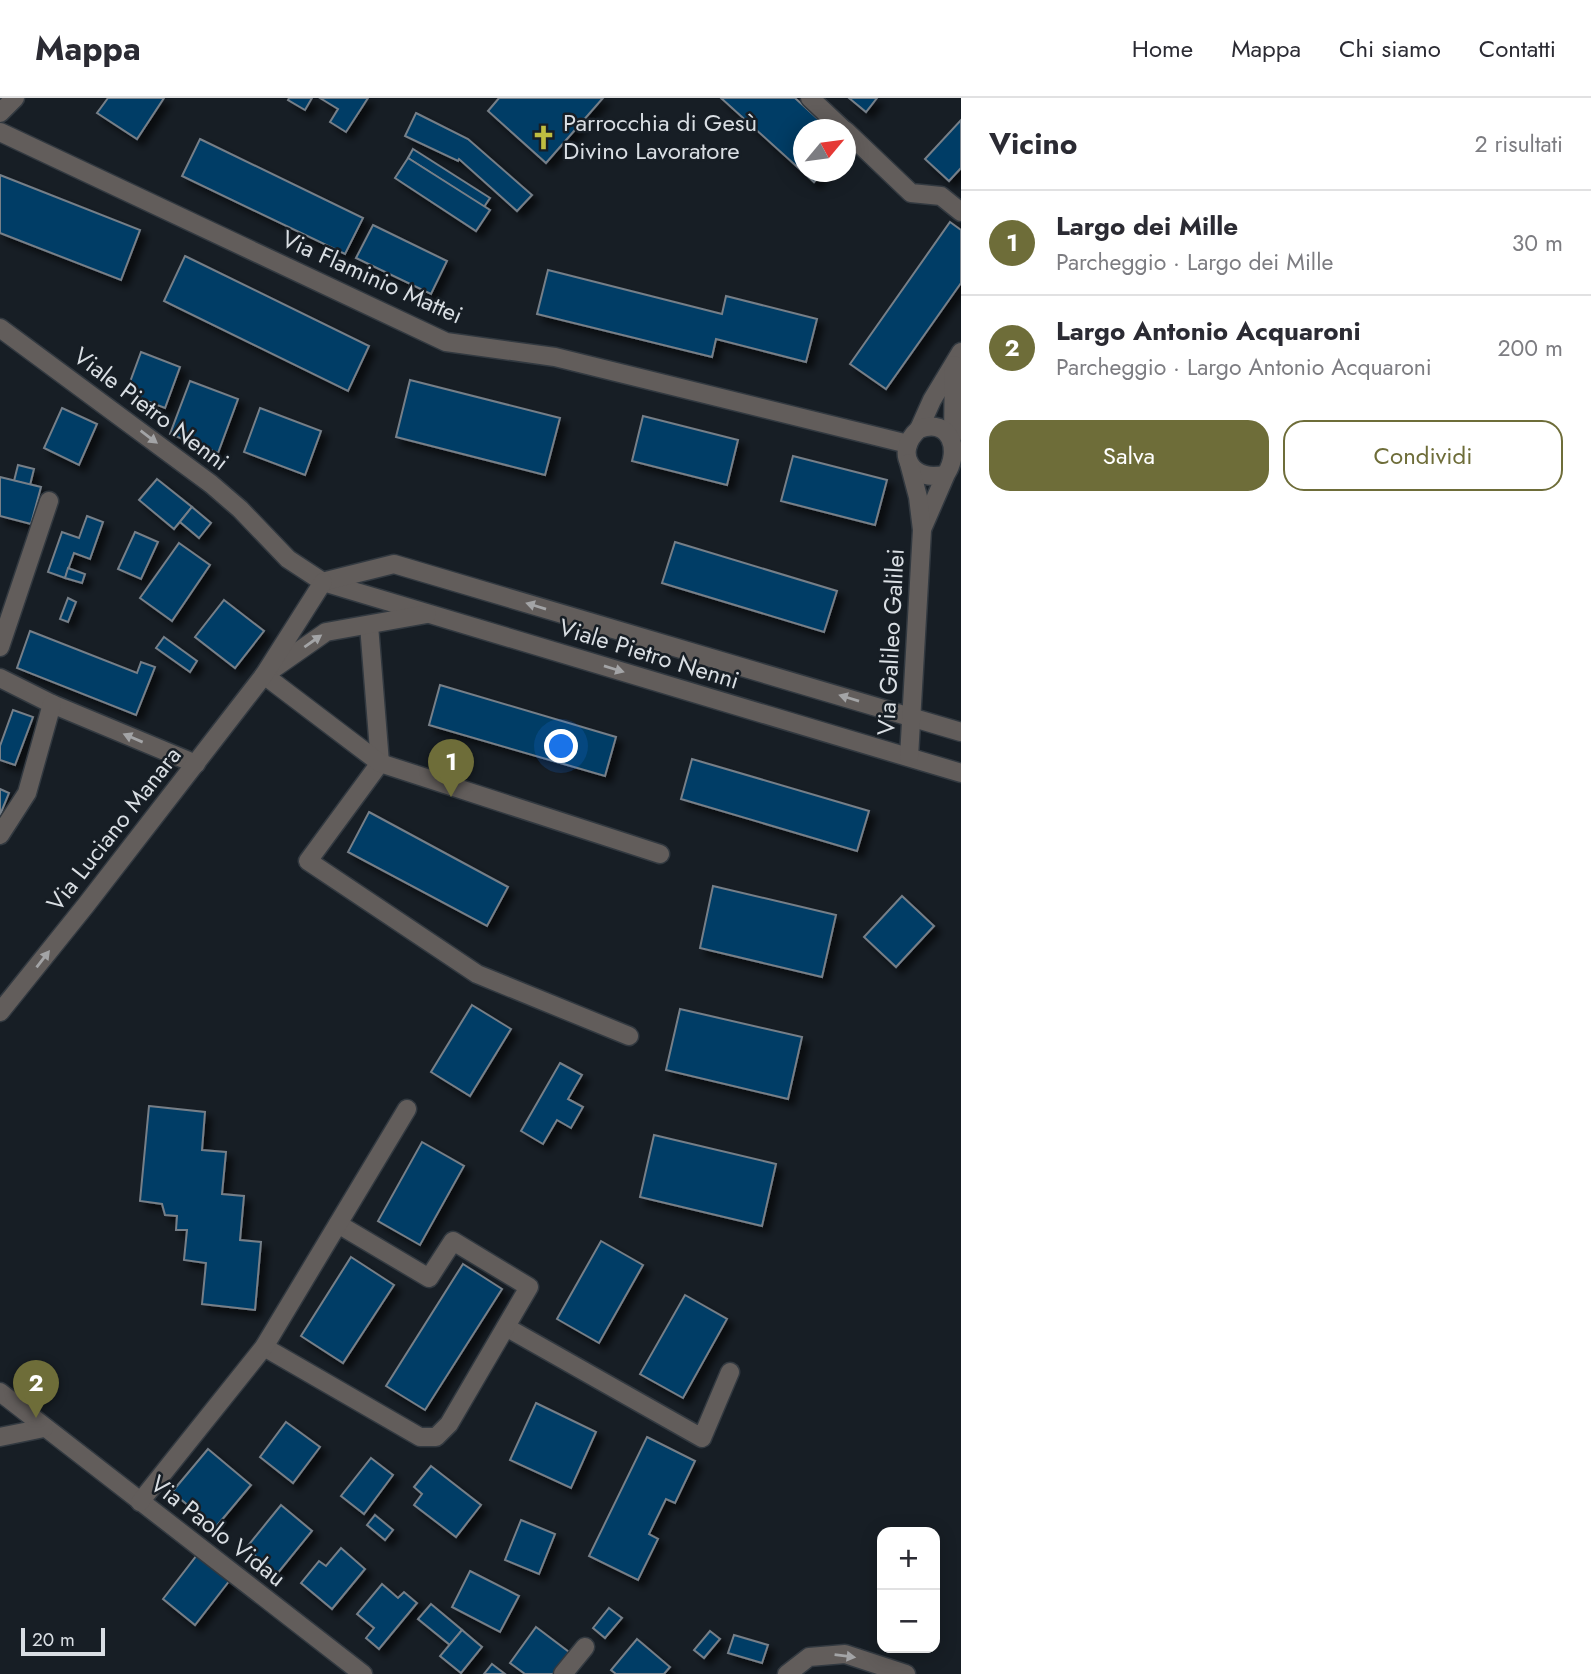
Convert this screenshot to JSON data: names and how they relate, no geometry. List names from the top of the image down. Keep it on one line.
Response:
{"streets":{"street":["Via Flaminio Mattei","Viale Pietro Nenni","Via Galileo Galilei","Via Luciano Manara","Via Paolo Vidau"]},"crossings":[["Via Flaminio Mattei","Via Galileo Galilei"],["Viale Pietro Nenni","Via Galileo Galilei"]],"places":{"church":["Parrocchia di Gesù Divino Lavoratore"]},"scale_bar":"20 m","north":"top right","page":{"header":"Mappa","nav":["Home","Mappa","Chi siamo","Contatti"],"heading":["Vicino","2 risultati"],"list":[{"mark":"1","name":"Largo dei Mille","note":"Parcheggio · Largo dei Mille","value":"30 m"},{"mark":"2","name":"Largo Antonio Acquaroni","note":"Parcheggio · Largo Antonio Acquaroni","value":"200 m"}],"buttons":["Salva","Condividi"],"pins":["1","2"],"map_buttons":["+","−"],"scale":"20 m"}}
